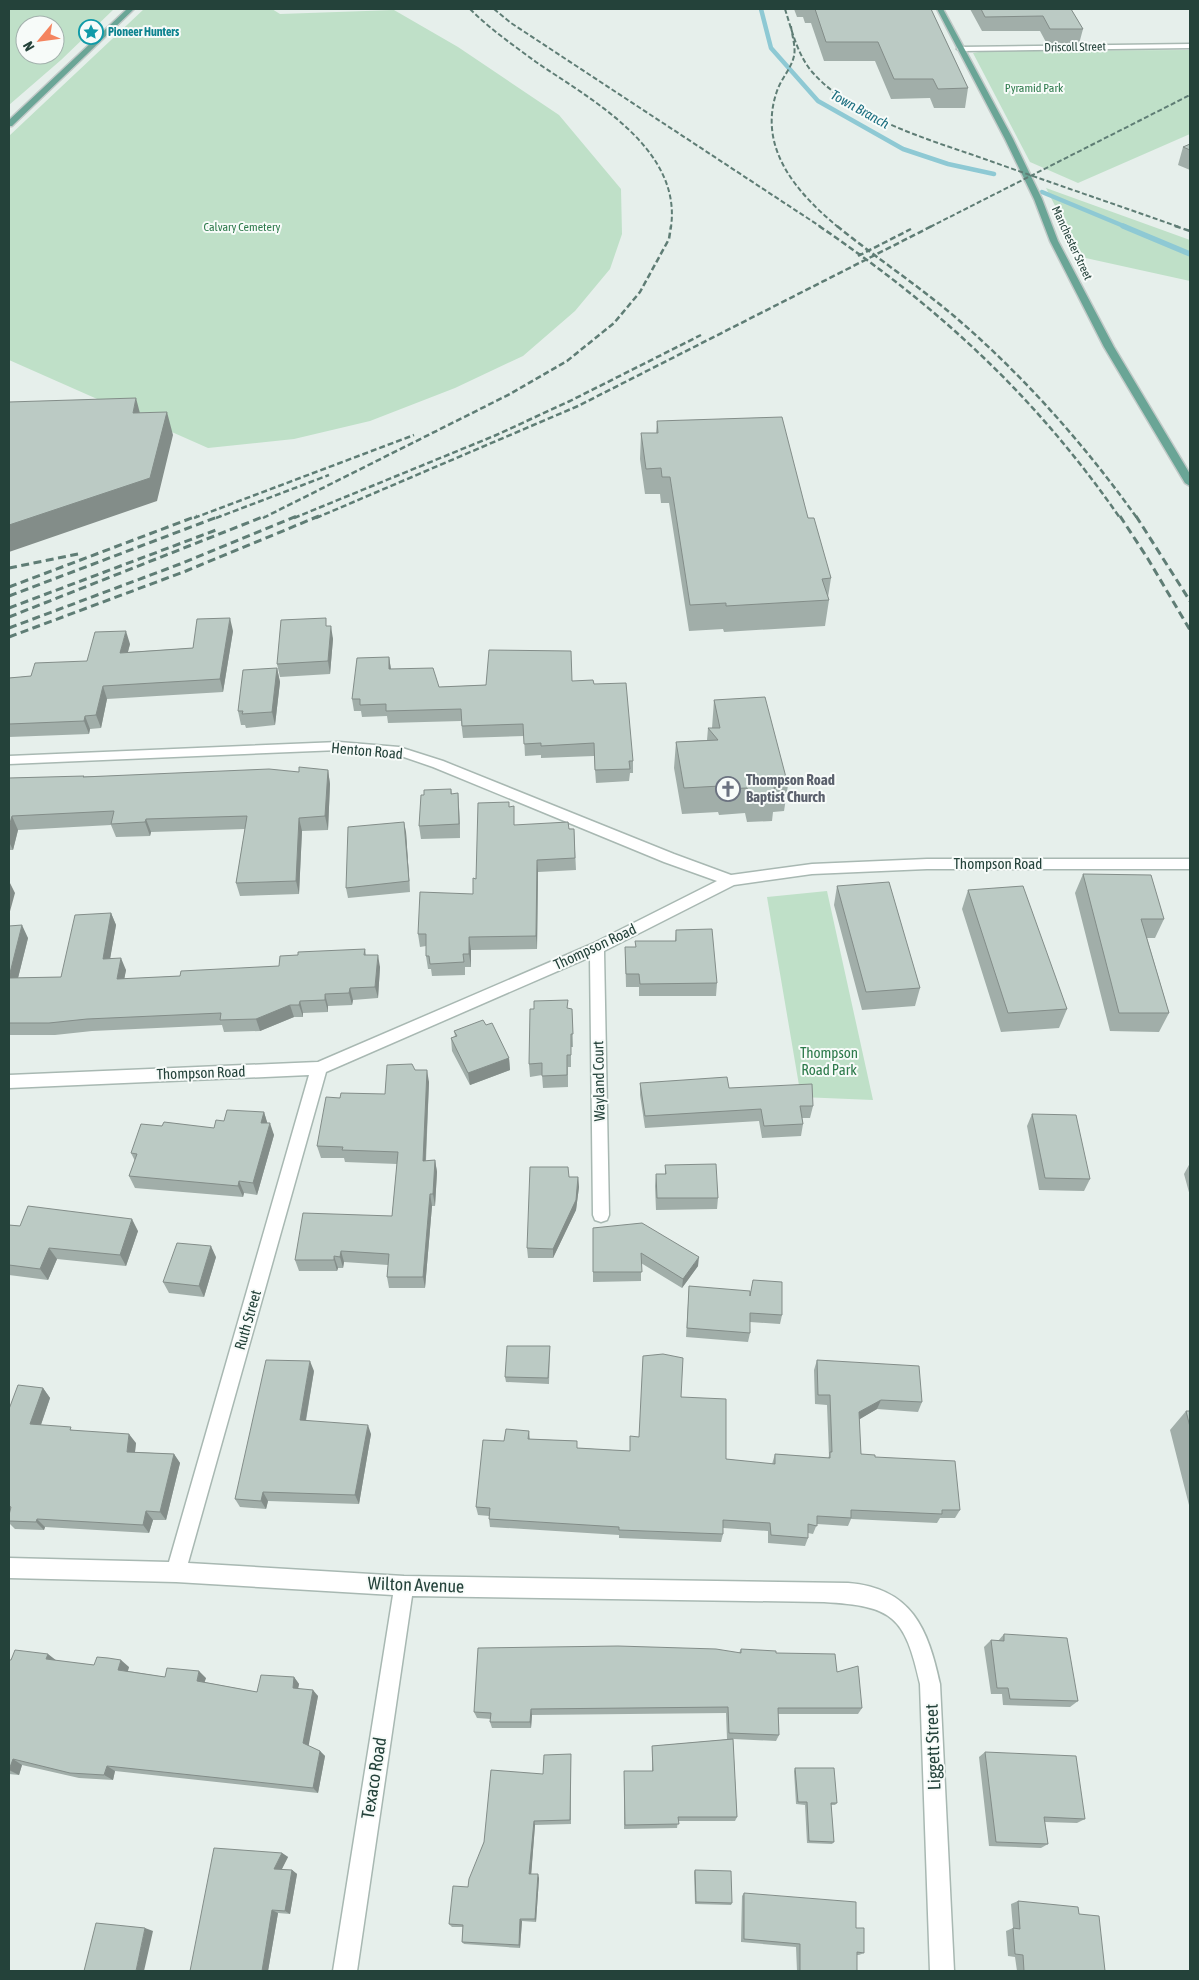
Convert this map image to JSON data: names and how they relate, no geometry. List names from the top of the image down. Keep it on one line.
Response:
{"streets":{"main road":["Manchester Street"],"street":["Driscoll Street","Henton Road","Thompson Road","Wayland Court","Ruth Street","Wilton Avenue","Liggett Street","Texaco Road"]},"crossings":[["Driscoll Street","Manchester Street"],["Henton Road","Thompson Road"],["Thompson Road","Wayland Court"],["Thompson Road","Ruth Street"],["Ruth Street","Wilton Avenue"],["Wilton Avenue","Liggett Street"],["Wilton Avenue","Texaco Road"]],"water":["Town Branch"],"parks":["Pyramid Park","Calvary Cemetery","Thompson Road Park"],"places":{"place":["Pioneer Hunters"],"church":["Thompson Road Baptist Church"]},"north":"bottom left"}
